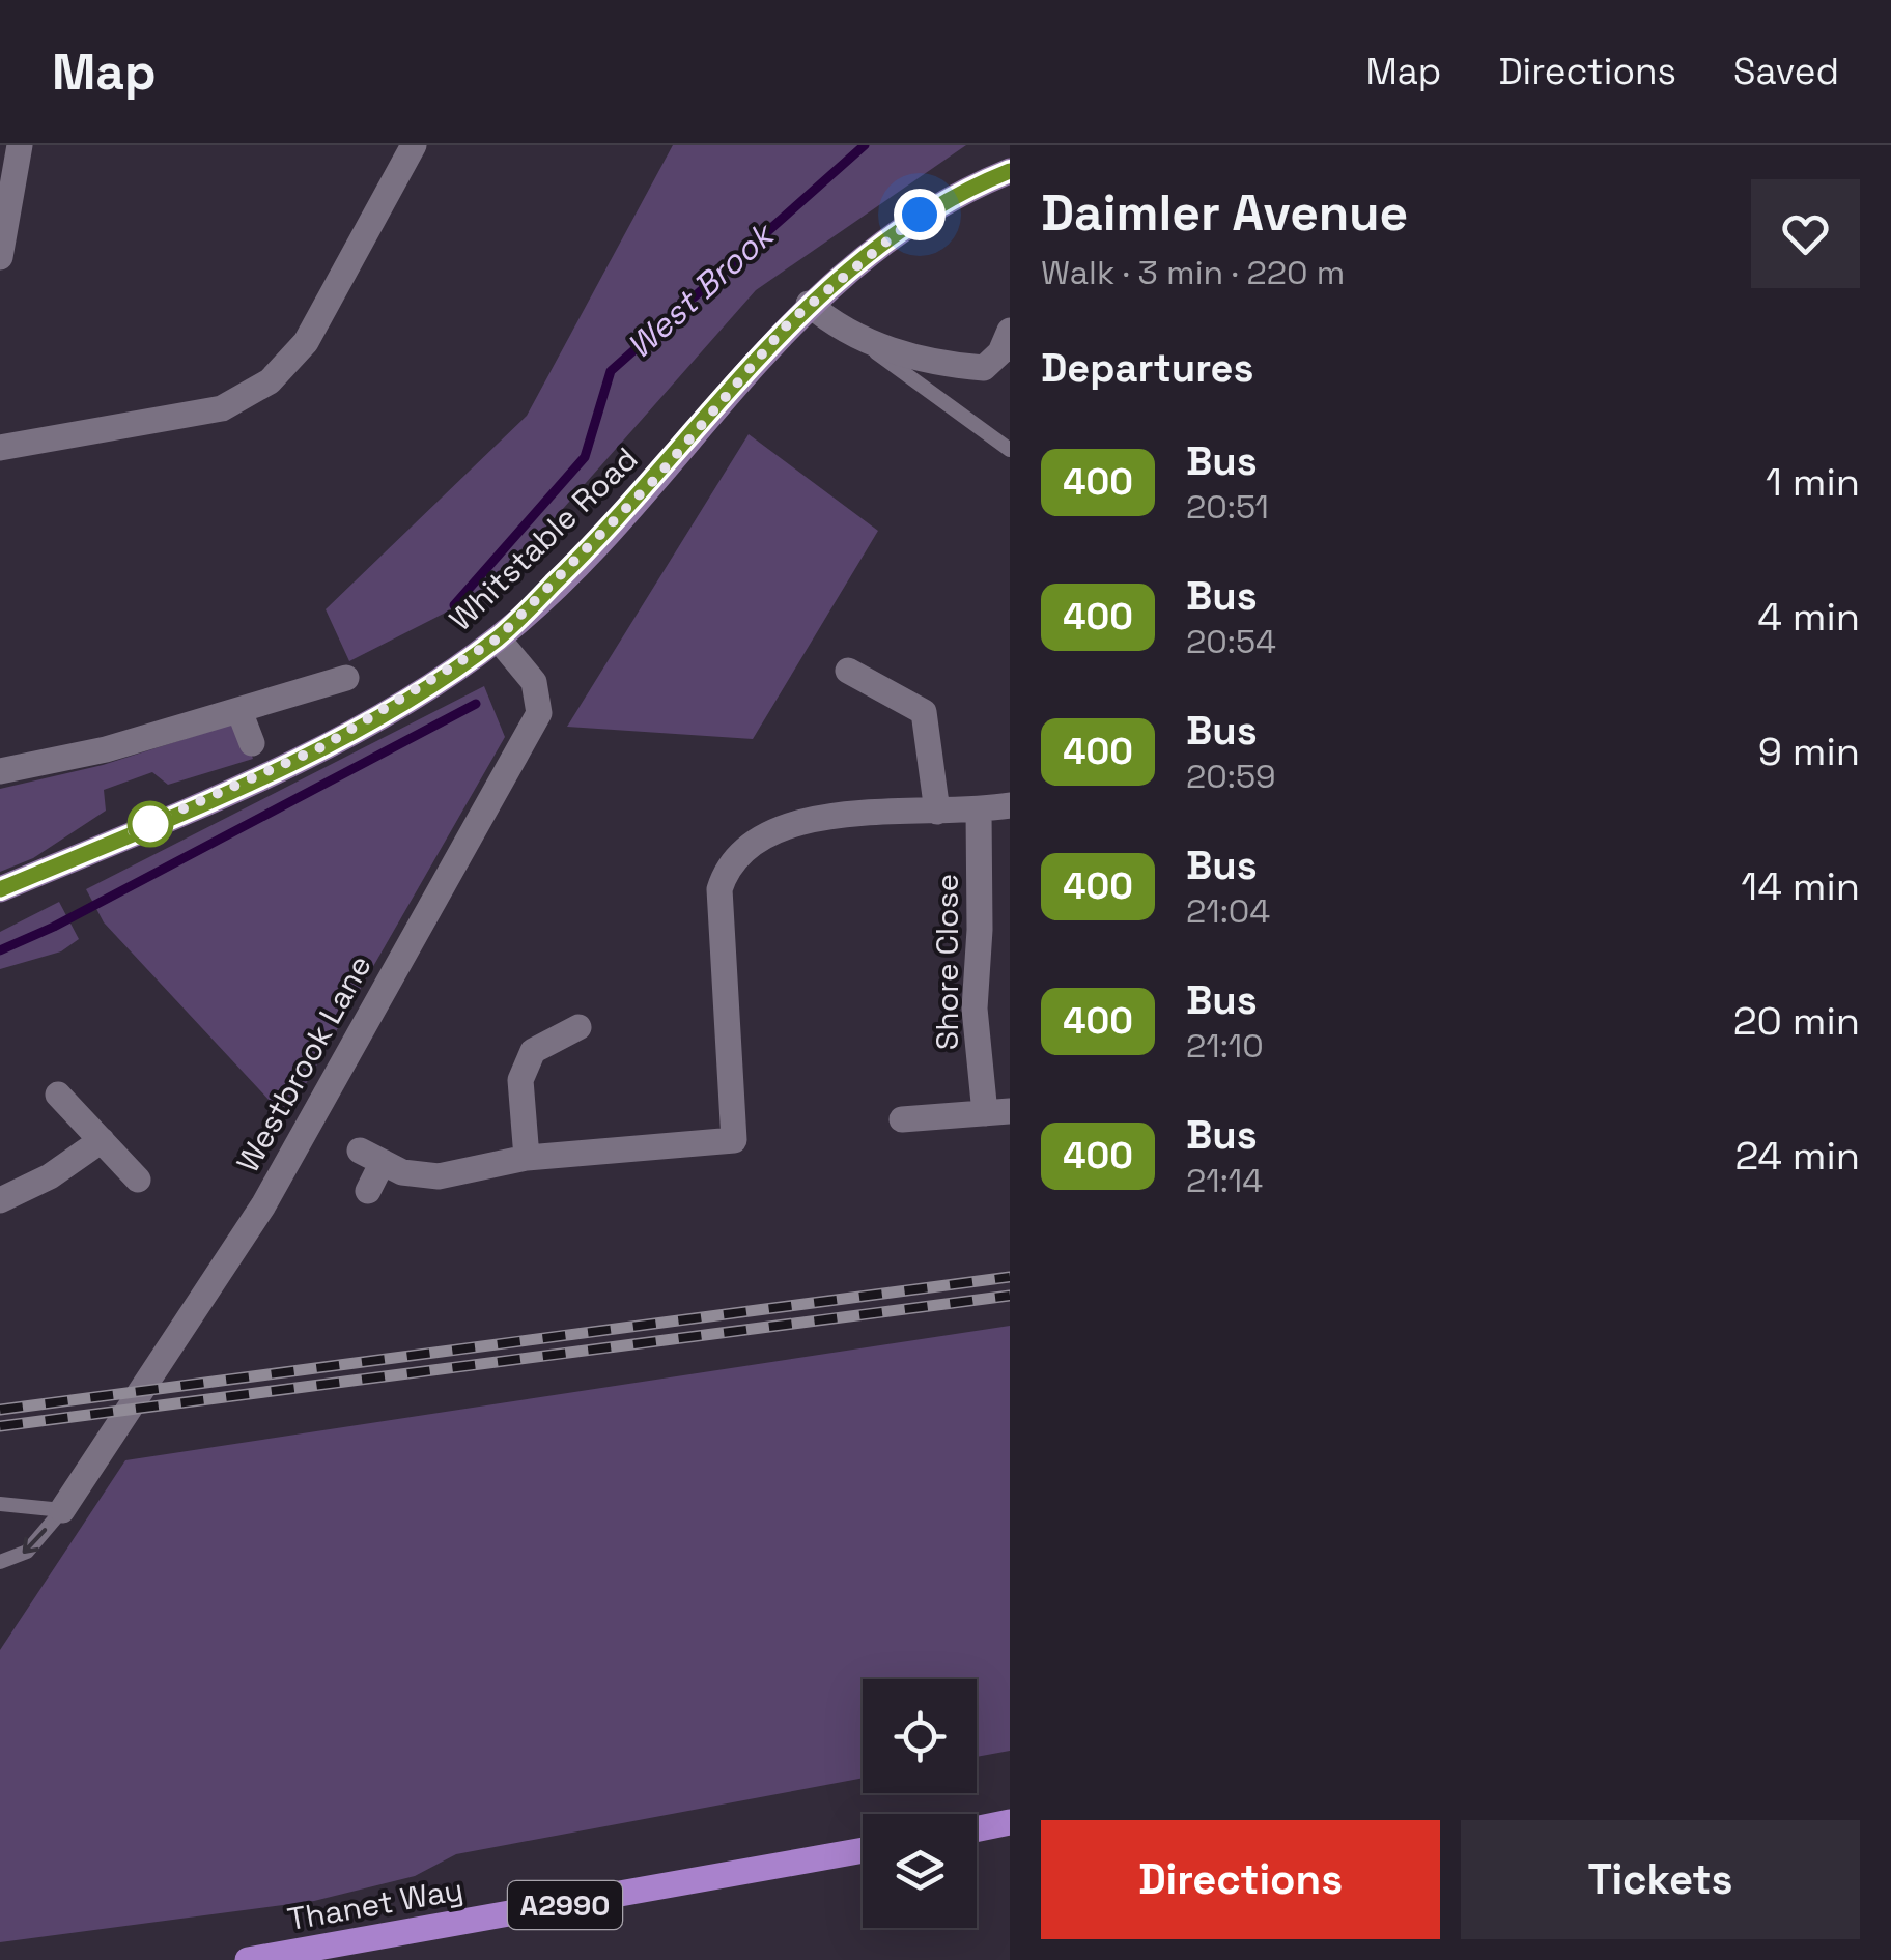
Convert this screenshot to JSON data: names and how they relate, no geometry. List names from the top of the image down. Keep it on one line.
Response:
{"streets":{"main road":["Whitstable Road","Thanet Way","A2990"],"street":["Shore Close","Westbrook Lane"]},"crossings":[["Whitstable Road","Westbrook Lane"]],"water":["West Brook"],"lines":["bus line 400"],"page":{"header":"Map","nav":["Map","Directions","Saved"],"heading":[["Daimler Avenue","Walk · 3 min · 220 m"],"Departures"],"list":[{"mark":"400","name":"Bus","note":"20:51","value":"1 min"},{"mark":"400","name":"Bus","note":"20:54","value":"4 min"},{"mark":"400","name":"Bus","note":"20:59","value":"9 min"},{"mark":"400","name":"Bus","note":"21:04","value":"14 min"},{"mark":"400","name":"Bus","note":"21:10","value":"20 min"},{"mark":"400","name":"Bus","note":"21:14","value":"24 min"}],"buttons":["Directions","Tickets"]}}
